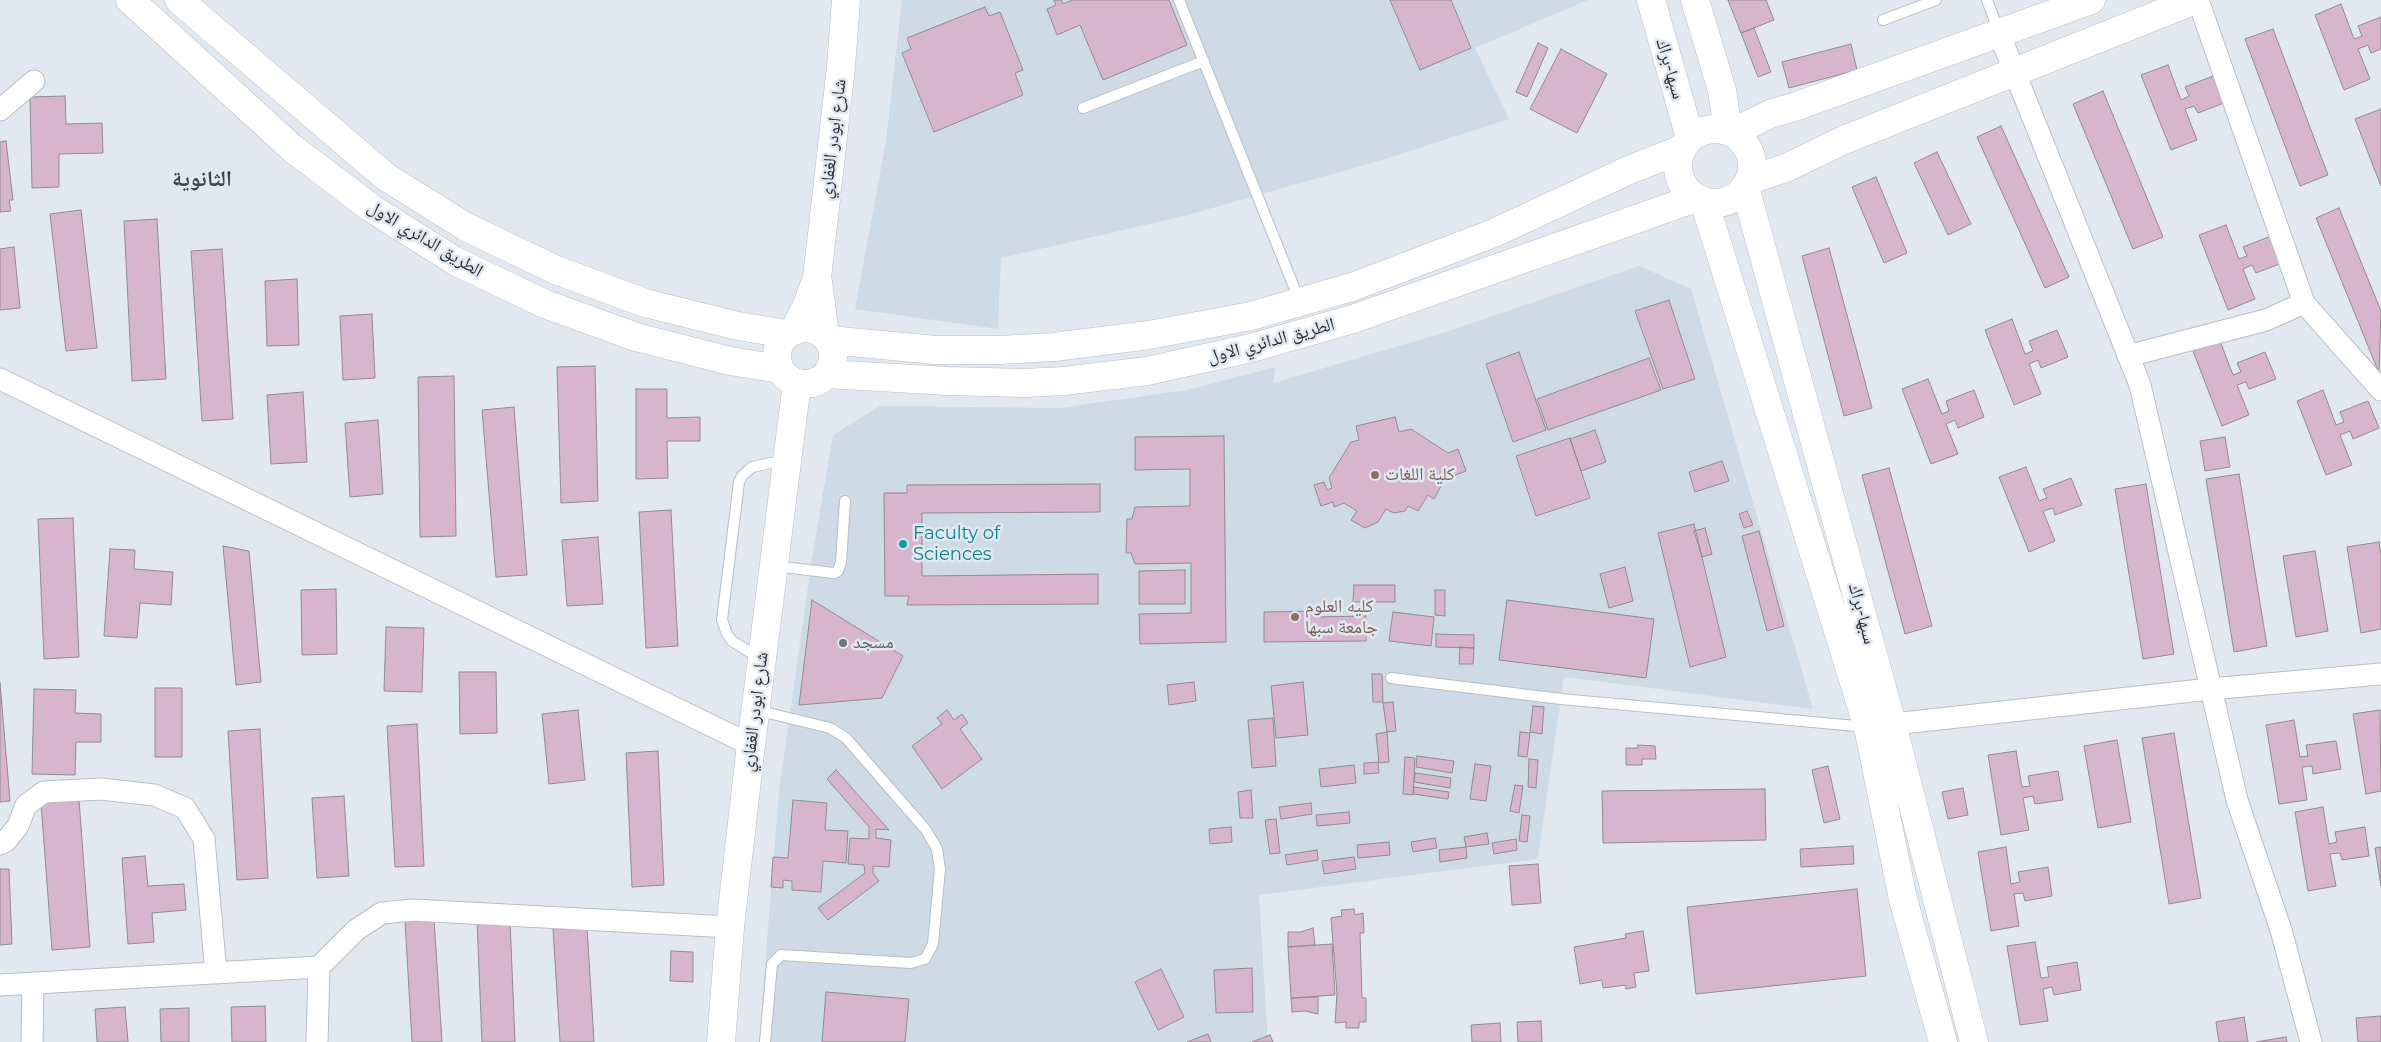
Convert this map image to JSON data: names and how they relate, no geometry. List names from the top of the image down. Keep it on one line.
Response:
{"streets":{"main road":["سبها-براك","شارع ابودر الغفاري","الطريق الدائري الاول"]},"crossings":[["سبها-براك","الطريق الدائري الاول"],["شارع ابودر الغفاري","الطريق الدائري الاول"]],"districts":["الثانوية"],"places":["كلية اللغات","Faculty of Sciences","كليه العلوم جامعة سبها","مسجد"]}
